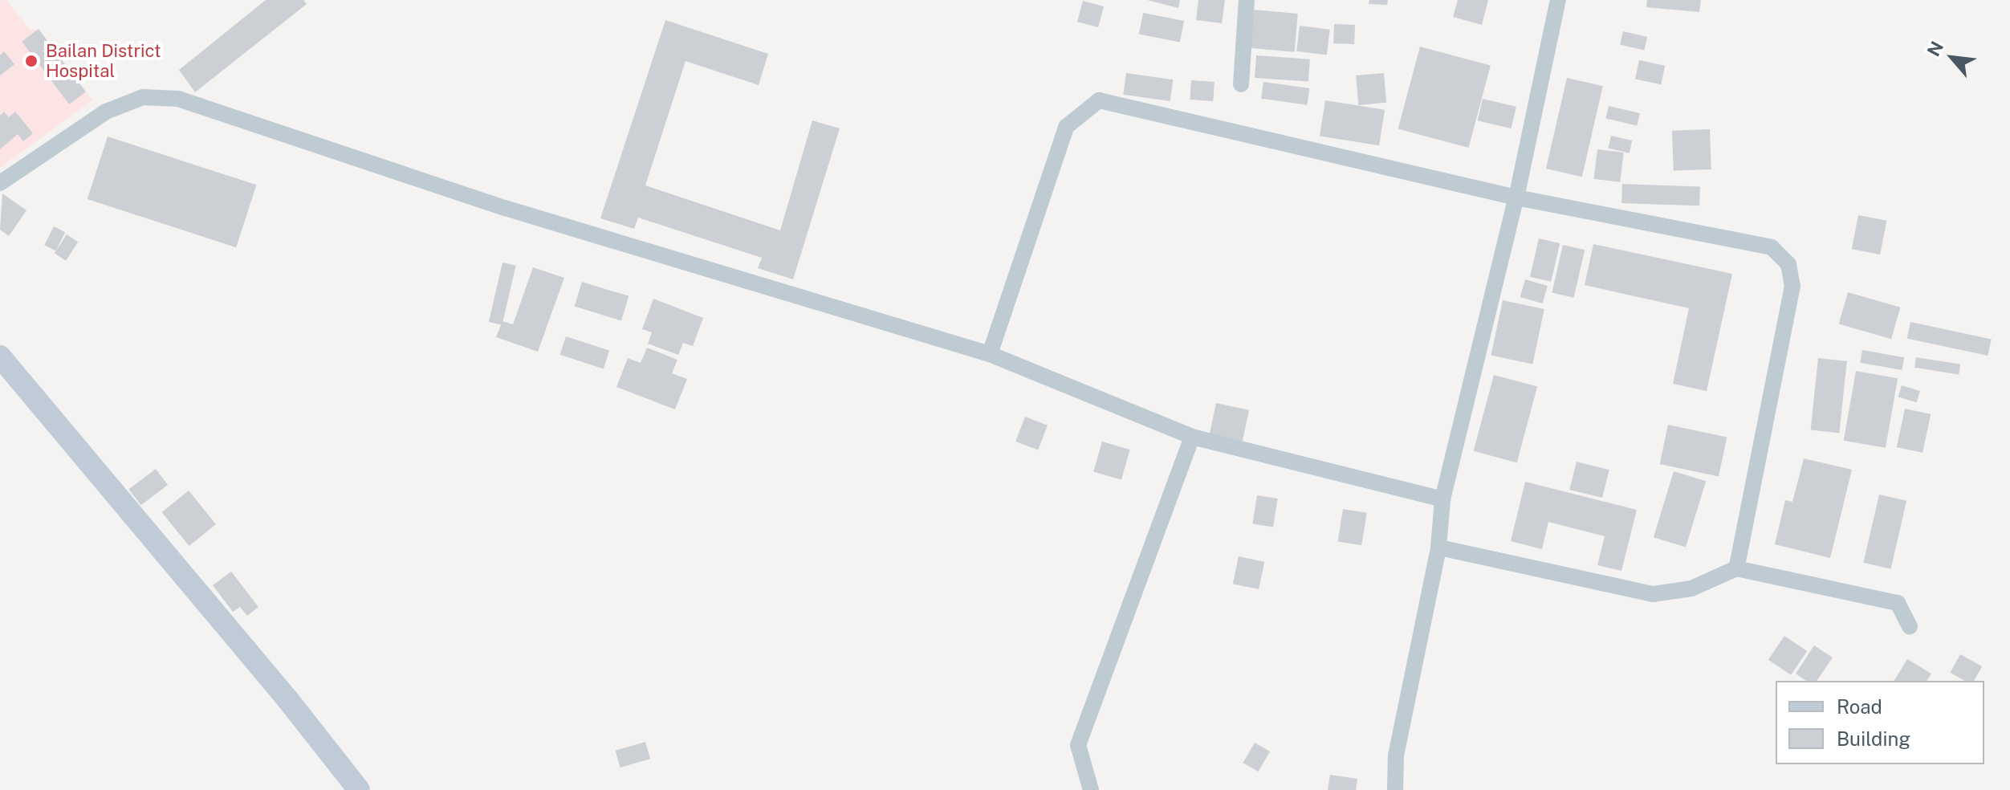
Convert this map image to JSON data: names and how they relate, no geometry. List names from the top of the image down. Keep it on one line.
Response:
{"places":["Bailan District Hospital"],"legend":["Road","Building"],"north":"top left"}
